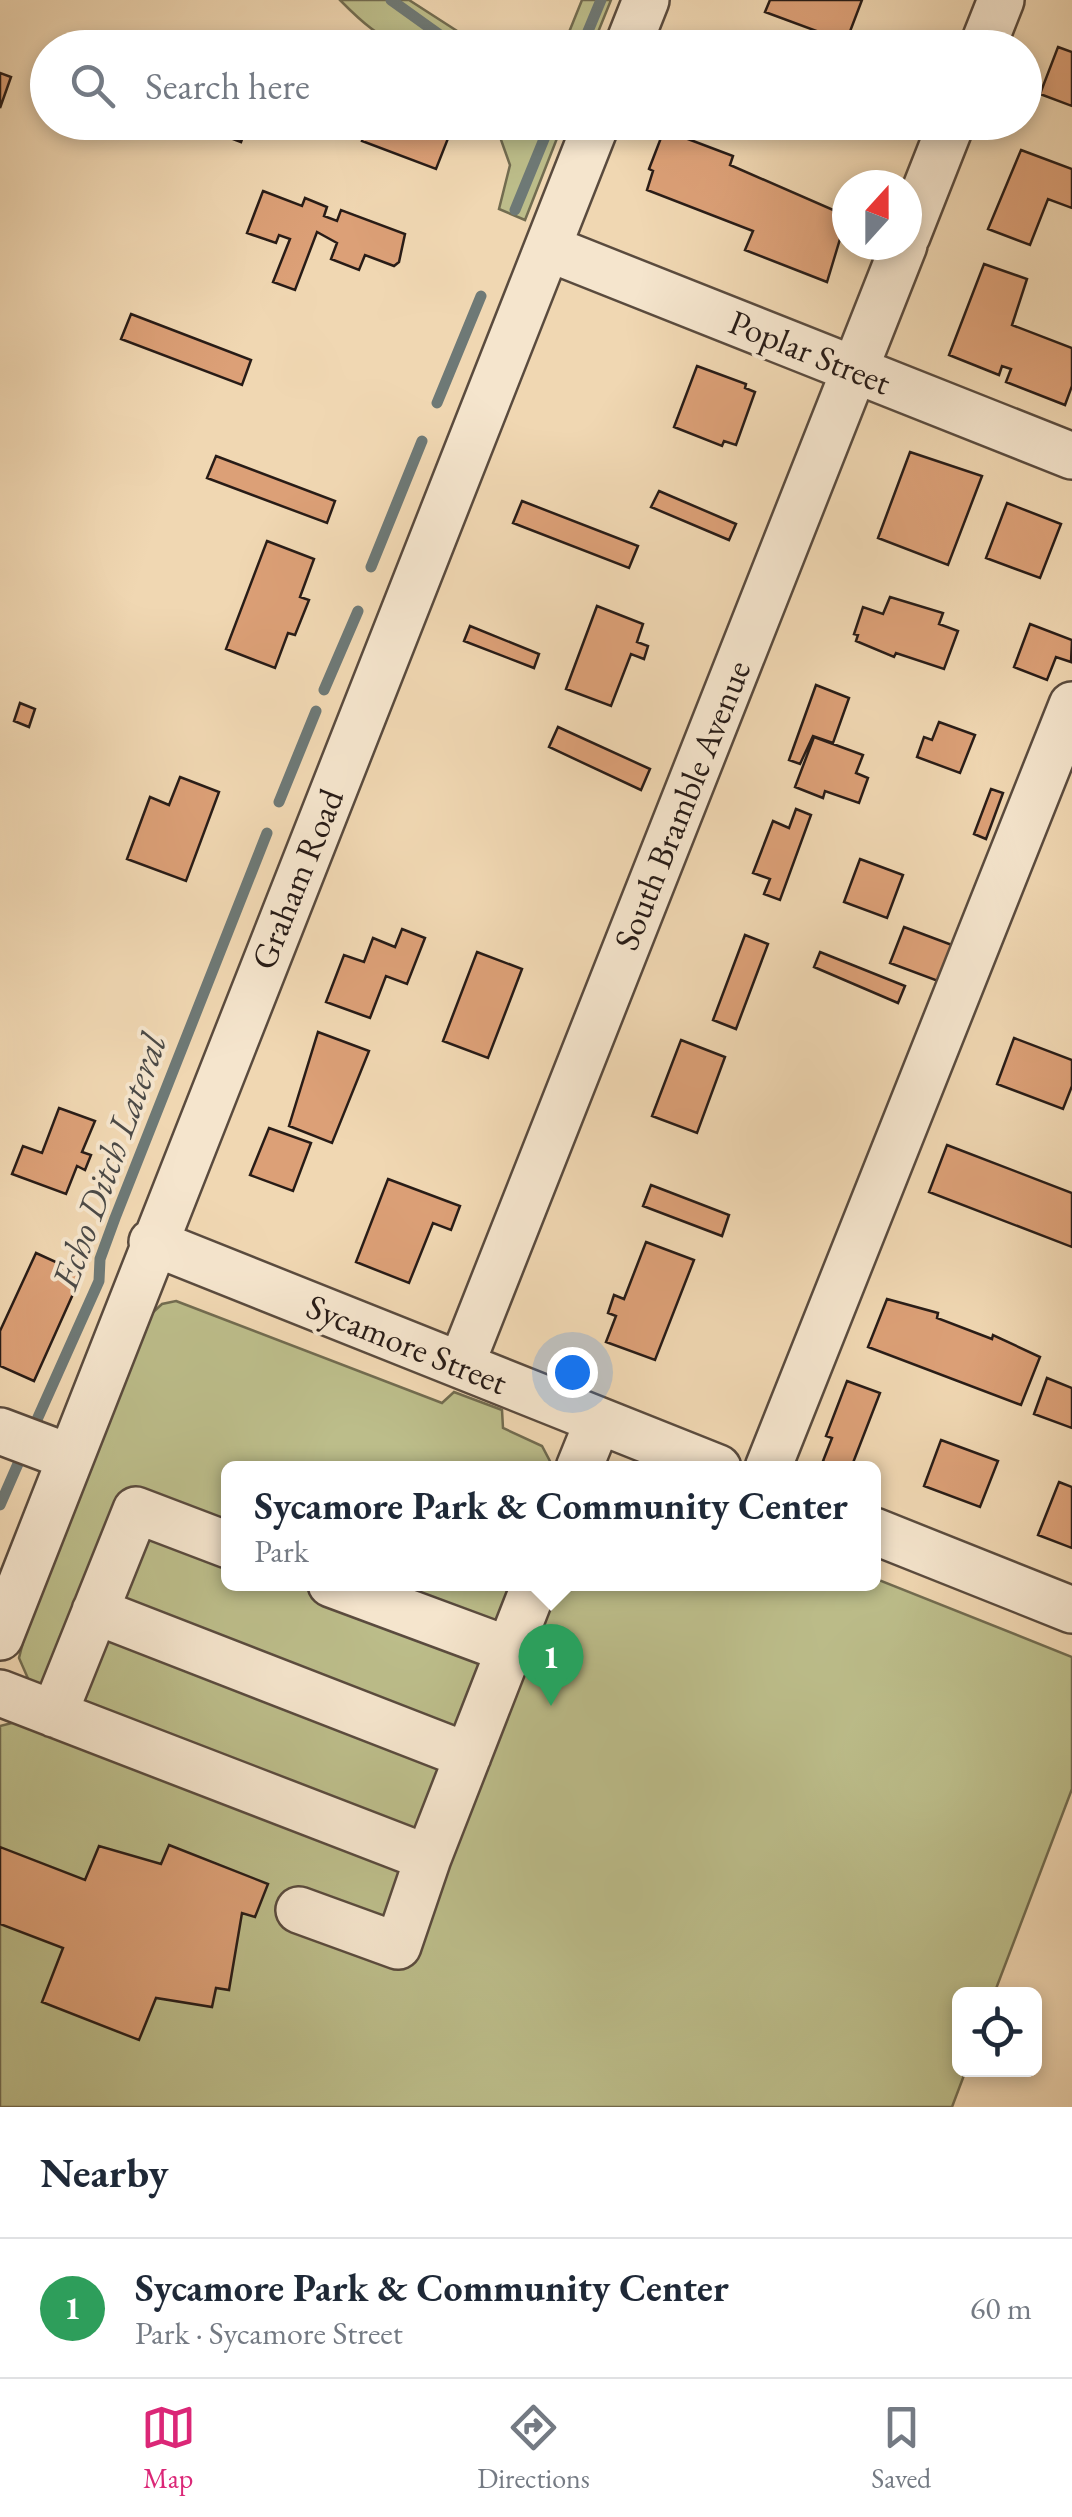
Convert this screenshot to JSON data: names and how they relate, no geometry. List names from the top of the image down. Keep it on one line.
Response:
{"streets":{"street":["Poplar Street","South Bramble Avenue","Graham Road","Sycamore Street"]},"crossings":[["Poplar Street","South Bramble Avenue"],["Poplar Street","Graham Road"],["South Bramble Avenue","Sycamore Street"],["Graham Road","Sycamore Street"]],"water":["Echo Ditch Lateral"],"north":"top","page":{"search":"Search here","popup":["Sycamore Park & Community Center","Park"],"pins":"1","heading":"Nearby","list":[{"mark":"1","name":"Sycamore Park & Community Center","note":"Park · Sycamore Street","value":"60 m"}],"nav":["Map","Directions","Saved"]}}
